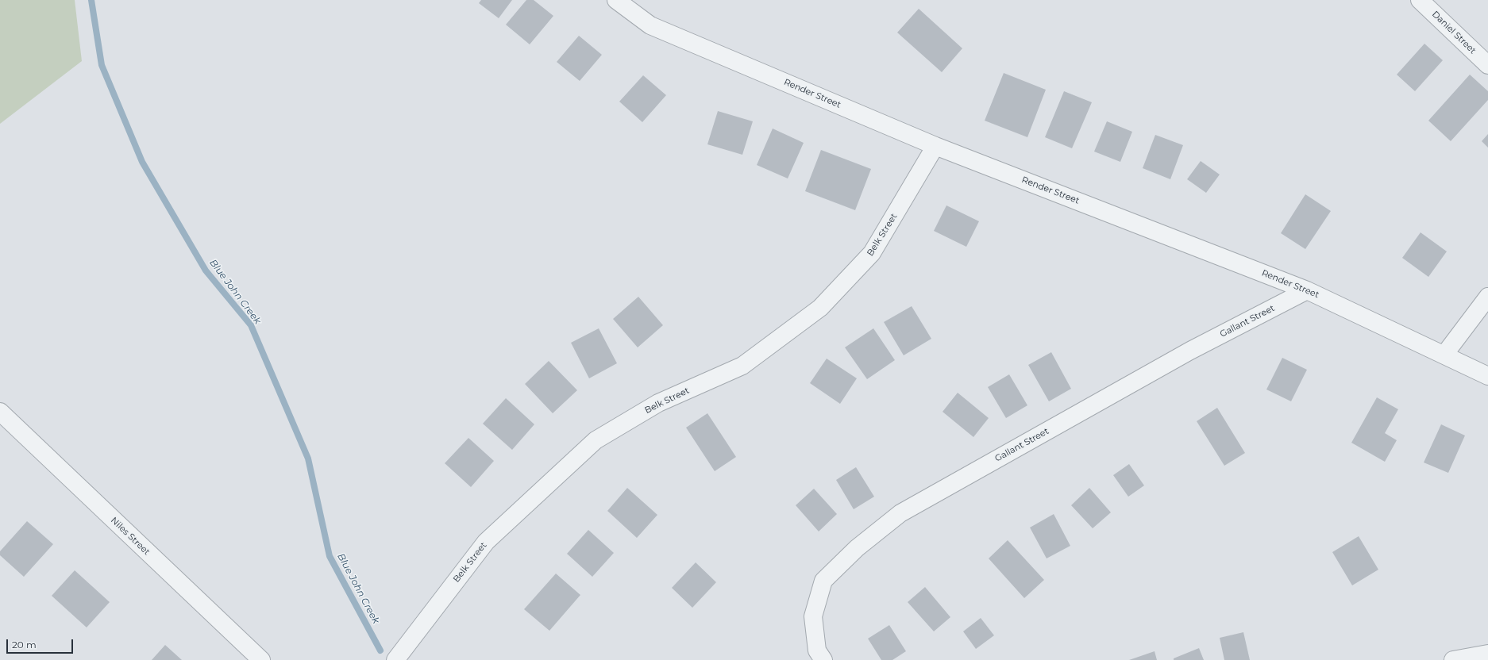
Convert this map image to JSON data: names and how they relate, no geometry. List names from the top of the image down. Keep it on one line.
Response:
{"streets":{"street":["Daniel Street","Render Street","Belk Street","Gallant Street","Niles Street"]},"crossings":[["Render Street","Belk Street"],["Render Street","Gallant Street"]],"water":["Blue John Creek"],"scale_bar":"20 m"}
